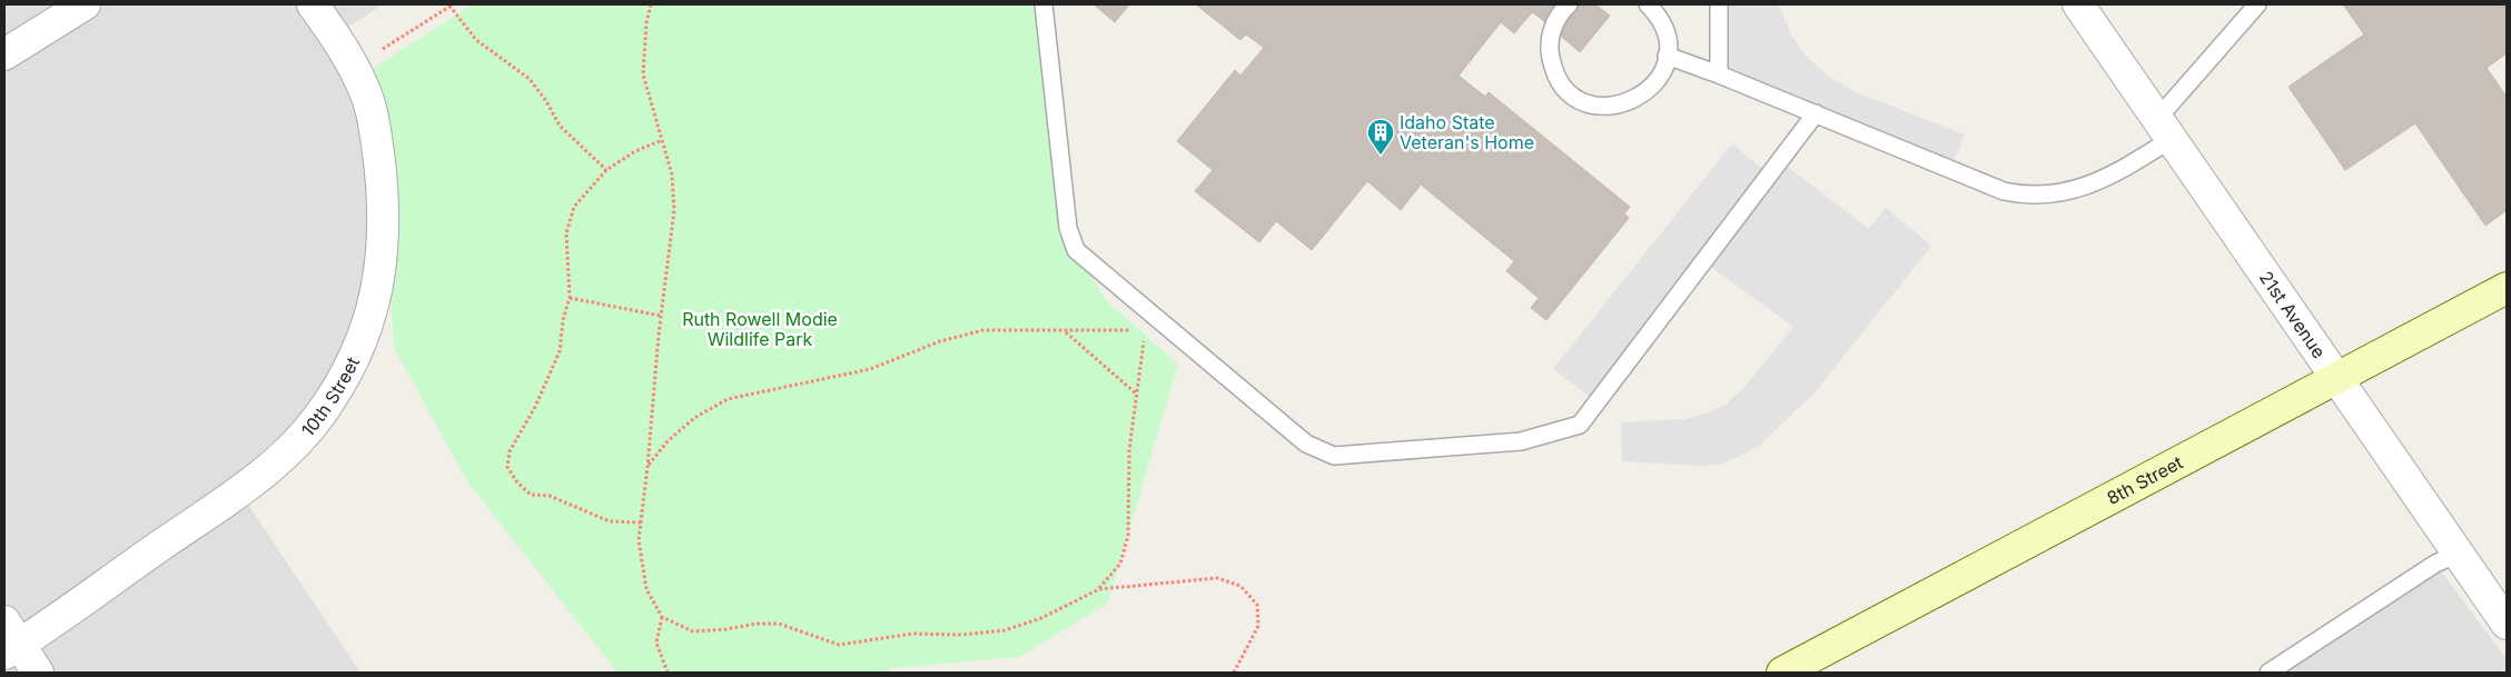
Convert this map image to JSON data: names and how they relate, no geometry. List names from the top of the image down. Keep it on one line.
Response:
{"streets":{"main road":["8th Street"],"street":["21st Avenue","10th Street"]},"crossings":[["21st Avenue","8th Street"]],"parks":["Ruth Rowell Modie Wildlife Park"],"places":{"building":["Idaho State Veteran's Home"]}}
